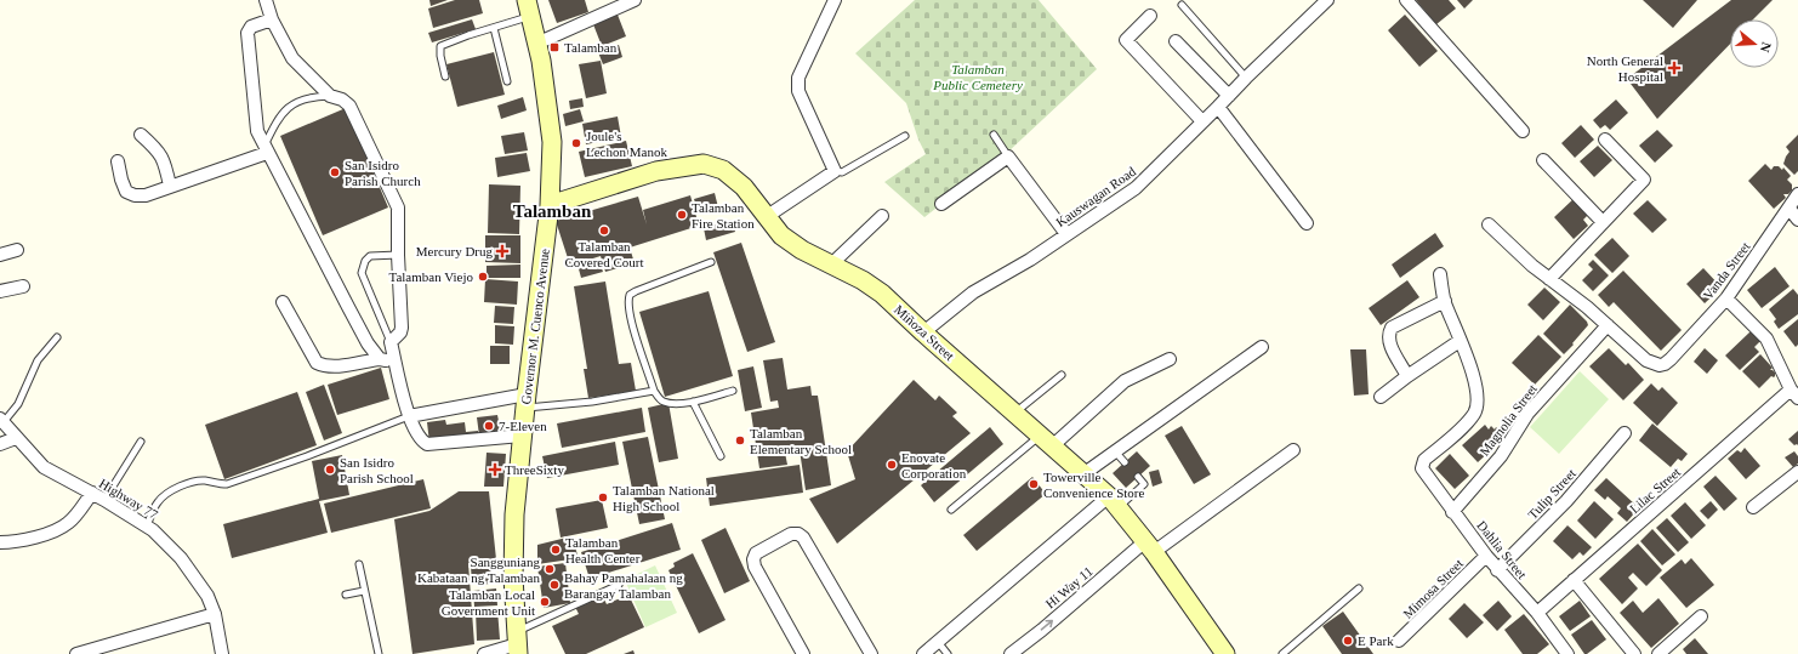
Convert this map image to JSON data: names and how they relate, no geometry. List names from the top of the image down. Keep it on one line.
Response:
{"streets":{"main road":["Governor M. Cuenco Avenue","Miñoza Street"],"street":["Kauswagan Road","Vanda Street","Magnolia Street","Lilac Street","Tulip Street","Highway 77","Dahlia Street","Hi Way 11","Mimosa Street"]},"crossings":[["Kauswagan Road","Miñoza Street"],["Vanda Street","Magnolia Street"],["Governor M. Cuenco Avenue","Miñoza Street"],["Miñoza Street","Hi Way 11"],["Magnolia Street","Dahlia Street"],["Lilac Street","Dahlia Street"],["Tulip Street","Dahlia Street"],["Dahlia Street","Mimosa Street"]],"districts":["Talamban"],"parks":["Talamban Public Cemetery"],"places":{"transit":["Talamban"],"health":["North General Hospital","Mercury Drug","ThreeSixty"],"other":["Joule's Lechon Manok","San Isidro Parish Church","Talamban Fire Station","Talamban Covered Court","Talamban Viejo","7-Eleven","Talamban Elementary School","Enovate Corporation","San Isidro Parish School","Towerville Convenience Store","Talamban National High School","Talamban Health Center","Sangguniang Kabataan ng Talamban","Bahay Pamahalaan ng Barangay Talamban","Talamban Local Government Unit","E Park"]},"north":"right"}
